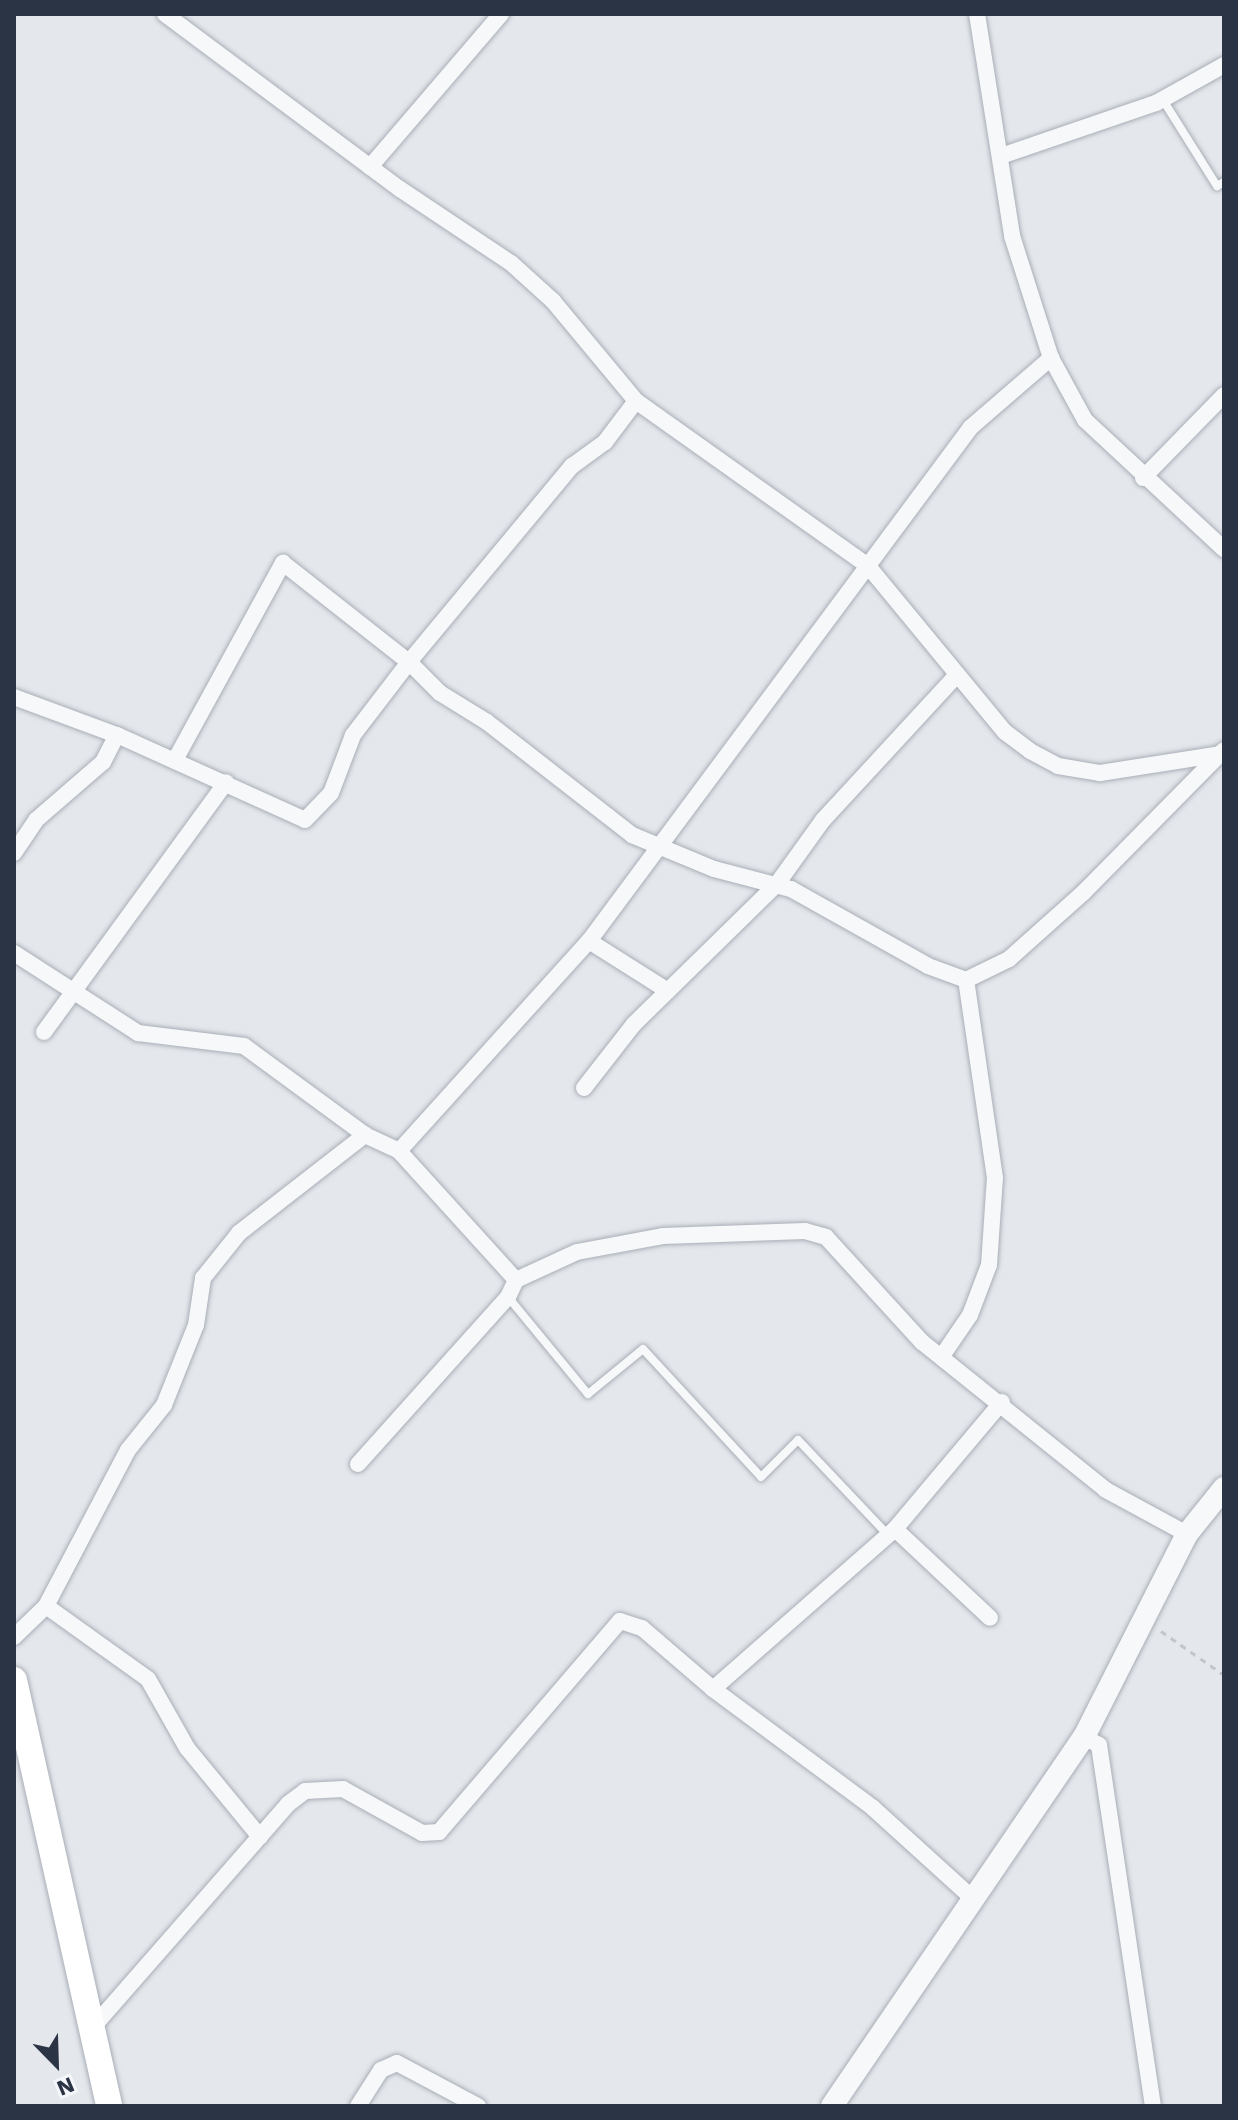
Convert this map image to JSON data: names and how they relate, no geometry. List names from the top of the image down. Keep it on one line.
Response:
{"north":"bottom right"}
